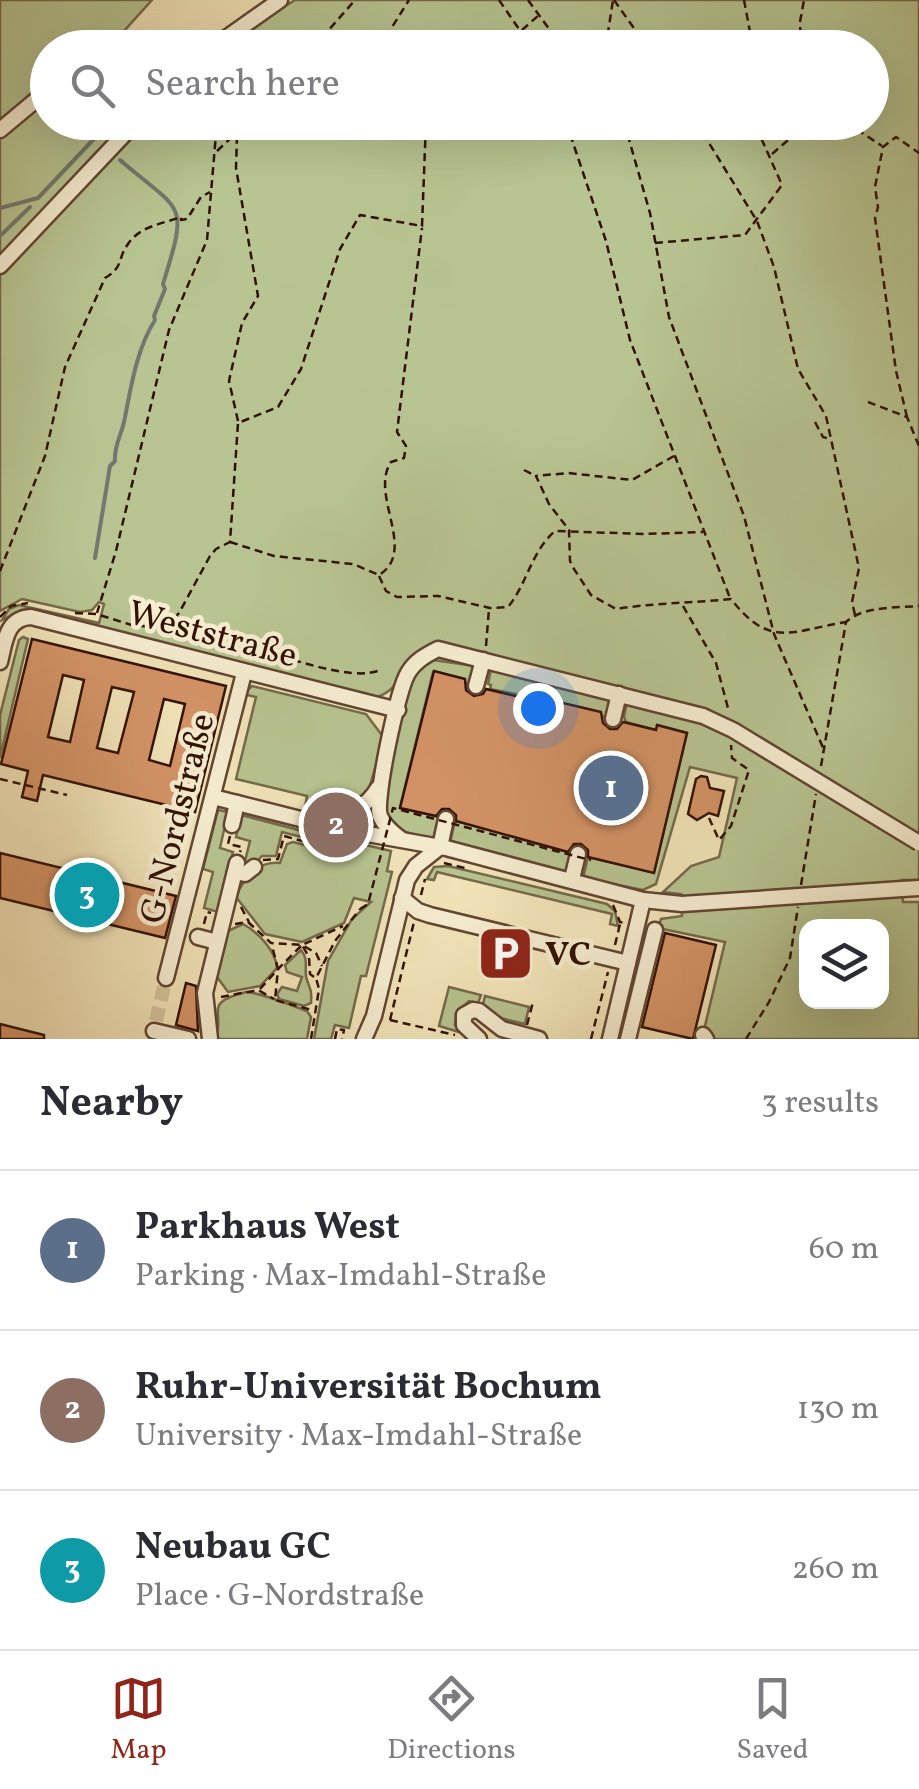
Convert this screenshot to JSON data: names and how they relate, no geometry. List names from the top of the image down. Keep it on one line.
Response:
{"streets":{"street":["Weststraße","G-Nordstraße"]},"crossings":[["Weststraße","G-Nordstraße"]],"places":{"parking":["VC"]},"page":{"search":"Search here","pins":["1","2","3"],"heading":["Nearby","3 results"],"list":[{"mark":"1","name":"Parkhaus West","note":"Parking · Max-Imdahl-Straße","value":"60 m"},{"mark":"2","name":"Ruhr-Universität Bochum","note":"University · Max-Imdahl-Straße","value":"130 m"},{"mark":"3","name":"Neubau GC","note":"Place · G-Nordstraße","value":"260 m"}],"nav":["Map","Directions","Saved"]}}
